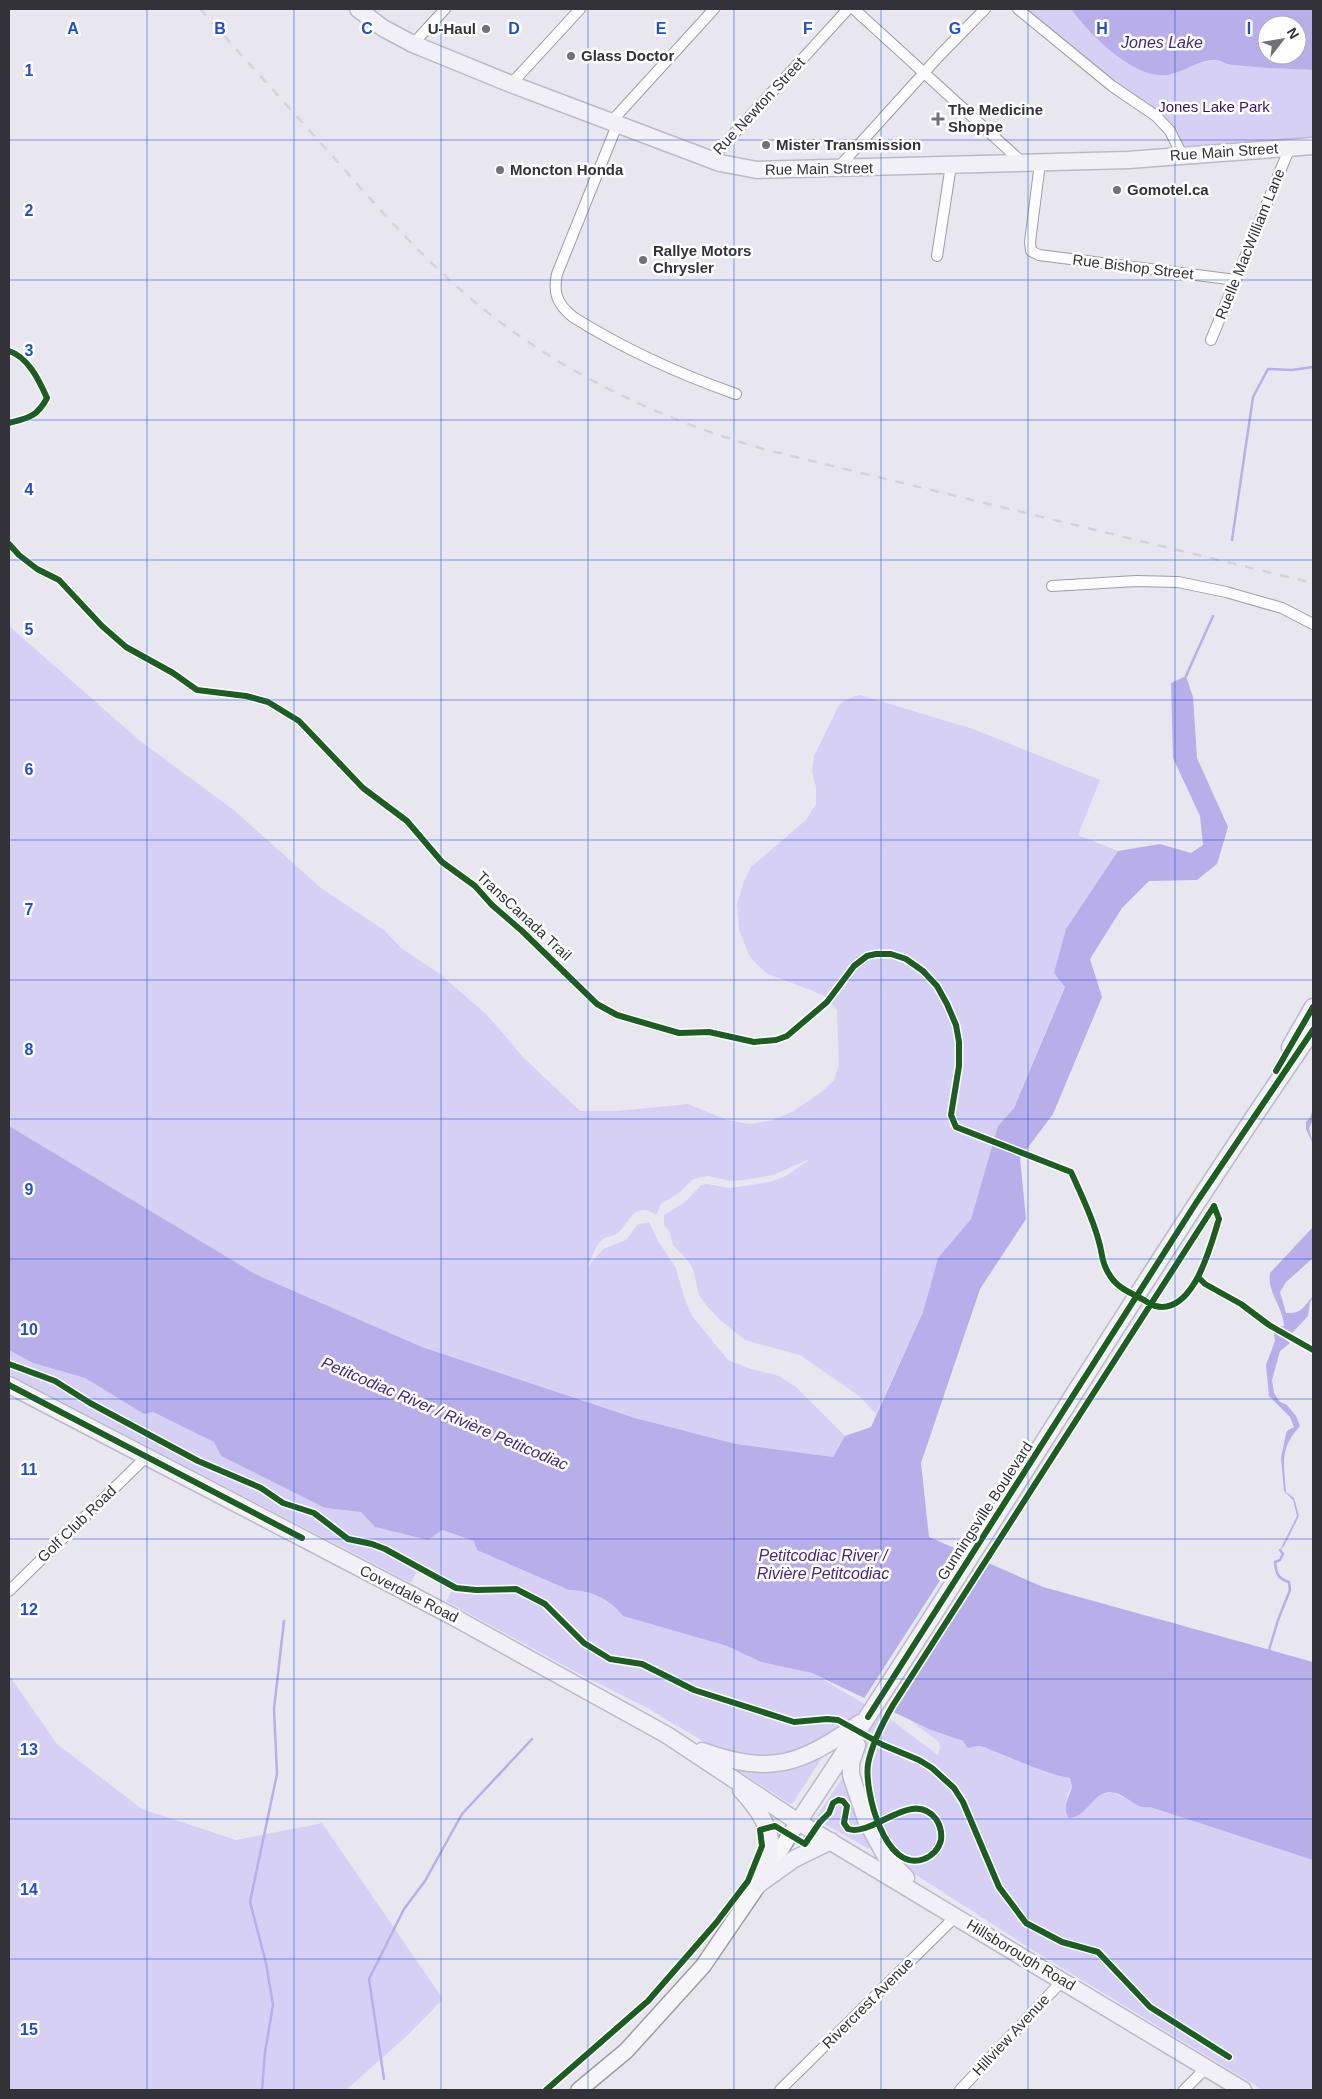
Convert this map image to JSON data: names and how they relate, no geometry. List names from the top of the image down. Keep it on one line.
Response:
{"streets":{"main road":["Rue Main Street","Gunningsville Boulevard","Coverdale Road","Hillsborough Road"],"street":["Rue Newton Street","Ruelle MacWilliam Lane","Rue Bishop Street","Golf Club Road","Rivercrest Avenue","Hillview Avenue"],"cycle path":["TransCanada Trail"]},"crossings":[["Rue Newton Street","Rue Main Street"],["Rue Main Street","Ruelle MacWilliam Lane"],["Rue Main Street","Rue Bishop Street"],["Ruelle MacWilliam Lane","Rue Bishop Street"],["Gunningsville Boulevard","Coverdale Road"],["Gunningsville Boulevard","Hillsborough Road"],["Golf Club Road","Coverdale Road"],["Coverdale Road","Hillsborough Road"],["Hillsborough Road","Rivercrest Avenue"],["Hillsborough Road","Hillview Avenue"]],"water":["Jones Lake","Petitcodiac River / Rivière Petitcodiac"],"parks":["Jones Lake Park"],"places":{"other":["U-Haul","Glass Doctor","Mister Transmission","Moncton Honda","Gomotel.ca","Rallye Motors Chrysler"],"health":["The Medicine Shoppe"]},"north":"top right","grid":{"columns":["A","B","C","D","E","F","G","H","I"],"rows":["1","2","3","4","5","6","7","8","9","10","11","12","13","14","15"]}}
